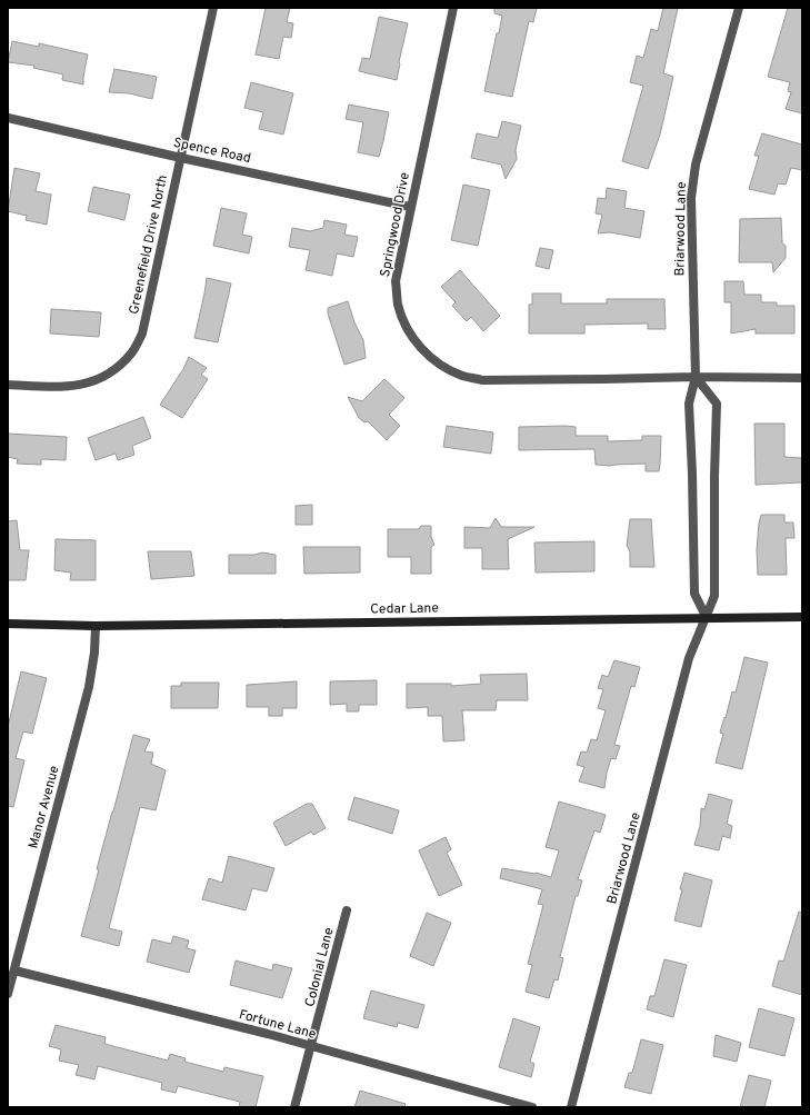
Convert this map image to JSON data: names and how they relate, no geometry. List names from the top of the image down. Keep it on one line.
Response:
{"streets":{"main road":["Cedar Lane"],"street":["Spence Road","Springwood Drive","Briarwood Lane","Greenefield Drive North","Manor Avenue","Colonial Lane","Fortune Lane"]},"crossings":[["Spence Road","Springwood Drive"],["Spence Road","Greenefield Drive North"],["Springwood Drive","Briarwood Lane"],["Briarwood Lane","Cedar Lane"],["Cedar Lane","Manor Avenue"],["Manor Avenue","Fortune Lane"],["Colonial Lane","Fortune Lane"]]}
